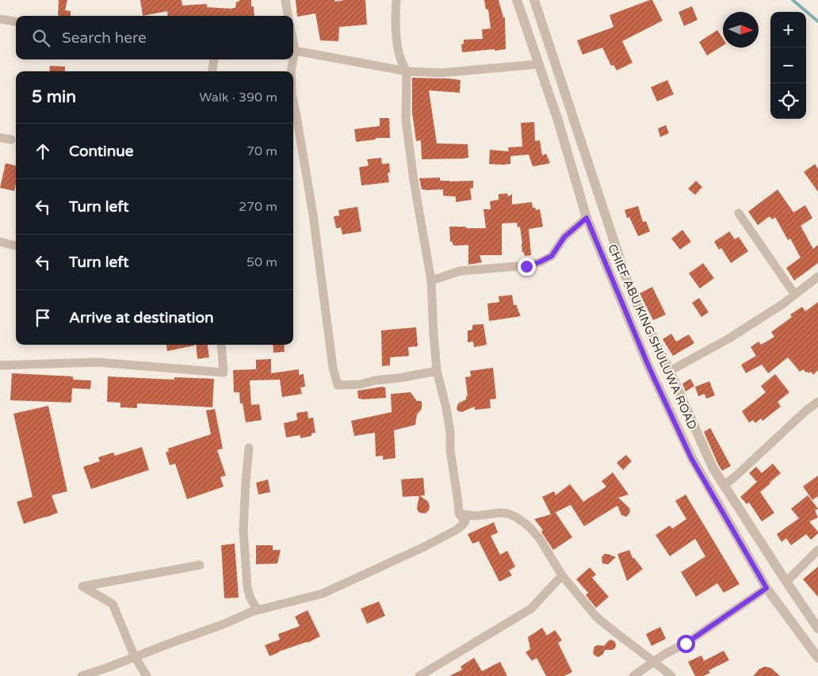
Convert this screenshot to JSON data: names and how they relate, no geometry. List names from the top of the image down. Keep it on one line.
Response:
{"streets":{"street":["CHIEF ABU KING SHULUWA ROAD"]},"north":"right","page":{"map_buttons":["+","−"],"search":"Search here","heading":["5 min","Walk · 390 m"],"list":[["Continue","70 m"],["Turn left","270 m"],["Turn left","50 m"],"Arrive at destination"]}}
